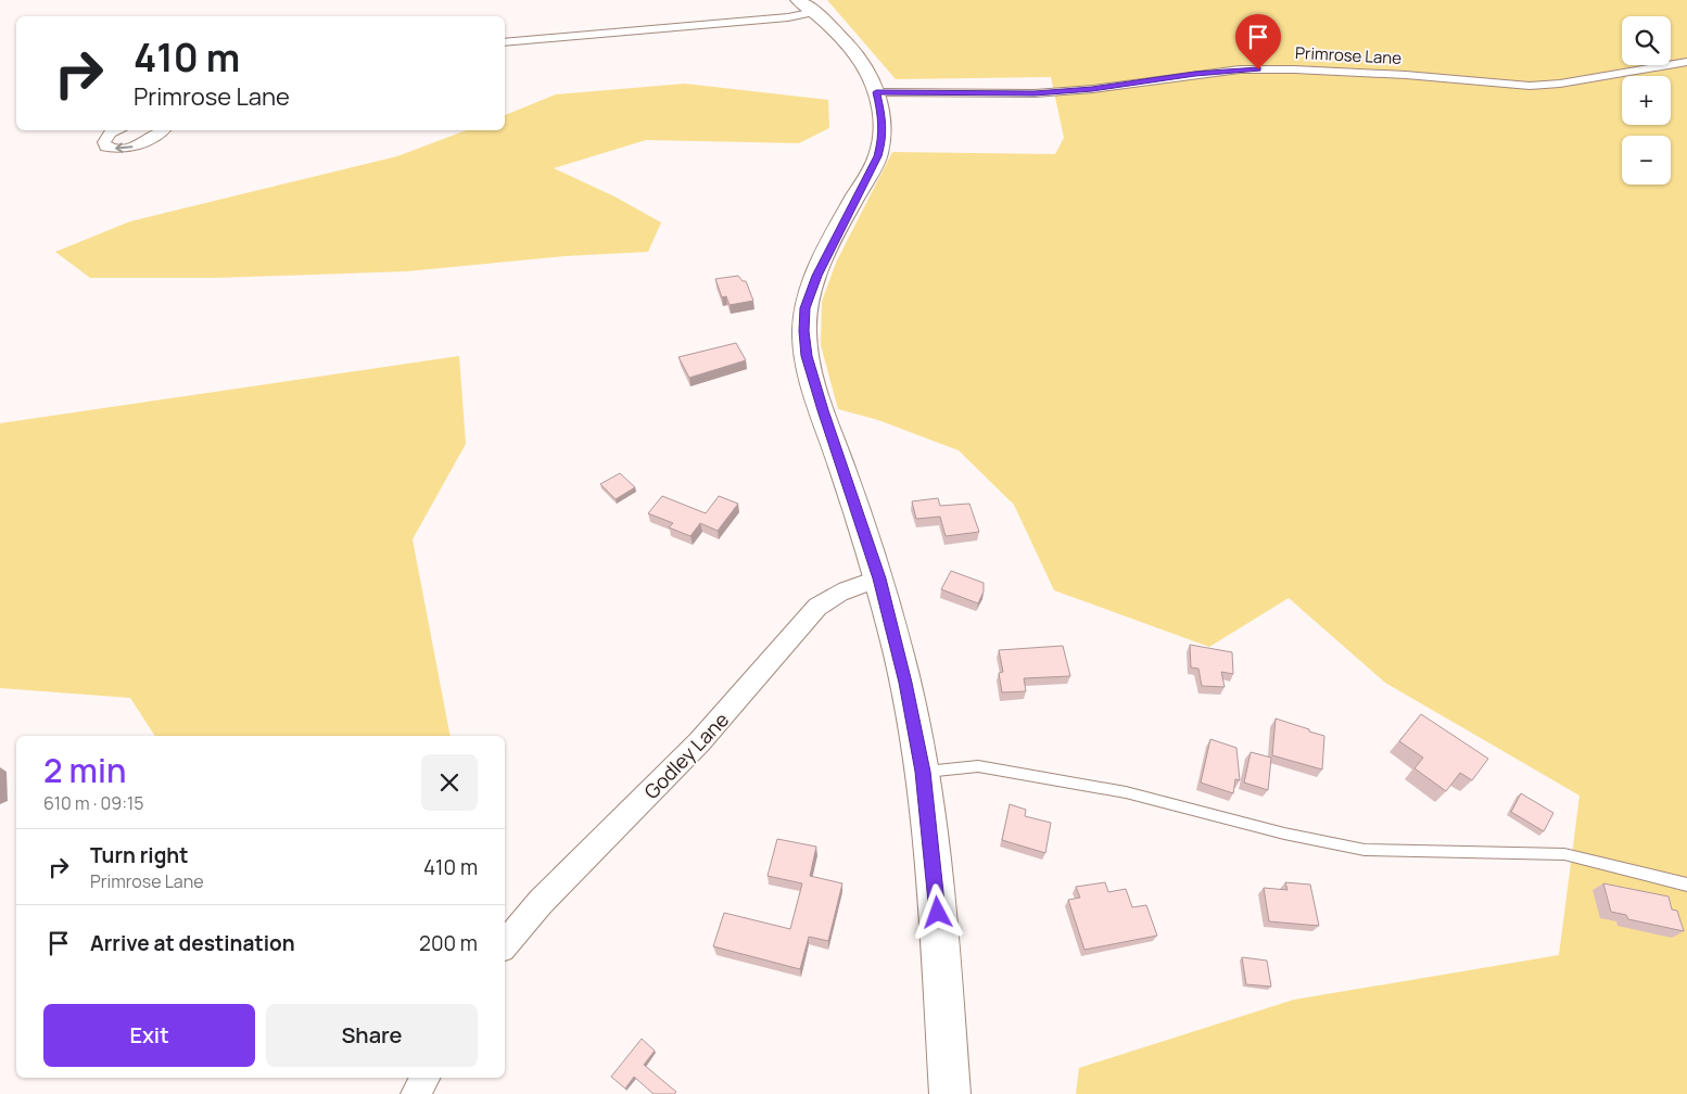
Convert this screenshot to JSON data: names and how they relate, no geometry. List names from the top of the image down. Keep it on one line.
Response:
{"streets":{"street":["Primrose Lane","Godley Lane"]},"page":{"map_buttons":["+","−"],"turn":["410 m","Primrose Lane"],"heading":["2 min","610 m · 09:15"],"list":[{"name":"Turn right","note":"Primrose Lane","value":"410 m"},{"name":"Arrive at destination","value":"200 m"}],"buttons":["Exit","Share"]}}
